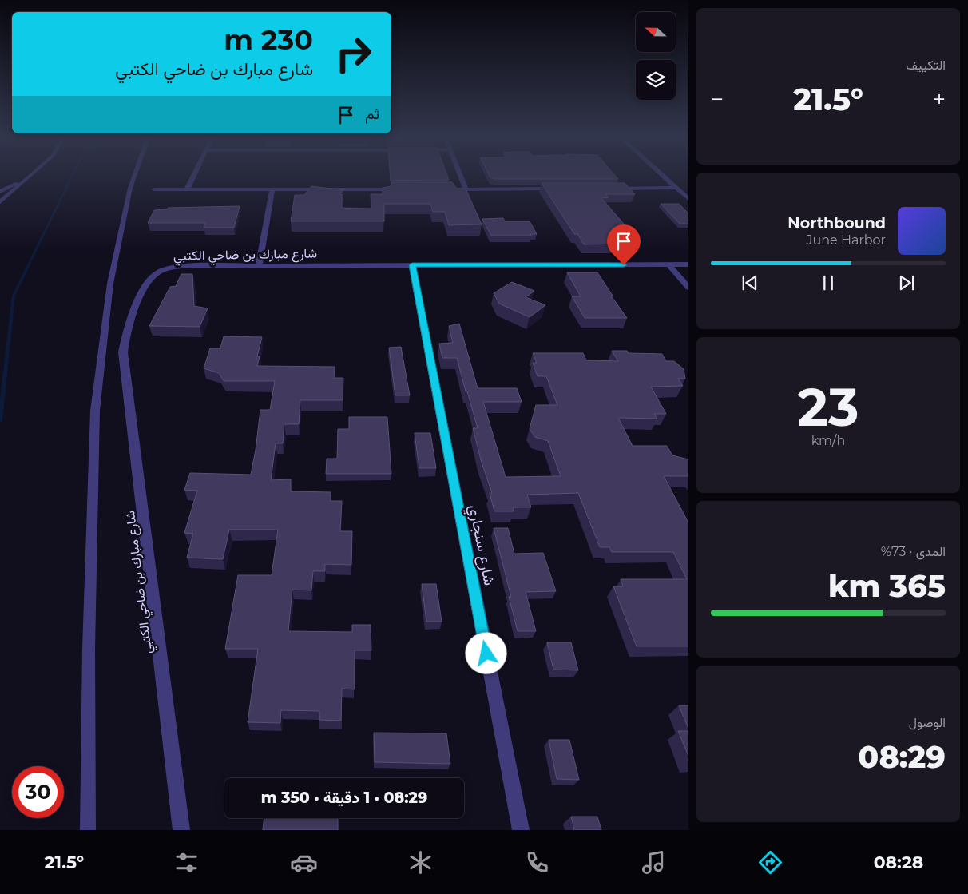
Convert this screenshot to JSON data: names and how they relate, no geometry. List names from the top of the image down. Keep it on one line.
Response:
{"streets":{"street":["شارع مبارك بن ضاحي الكتبي","شارع سنجاري"]},"crossings":[["شارع مبارك بن ضاحي الكتبي","شارع سنجاري"]],"north":"left","page":{"tile":["التكييف",["23","km/h"],["المدى · 73%","365 km"],["الوصول","08:29"]],"turn":["230 m","شارع مبارك بن ضاحي الكتبي"],"heat":["−","21.5°","+"],"then":"ثم","song":["Northbound","June Harbor"],"limit":"30","trip":"08:29 · 1 دقيقة · 350 m","tabs":["08:28","21.5°"]}}
